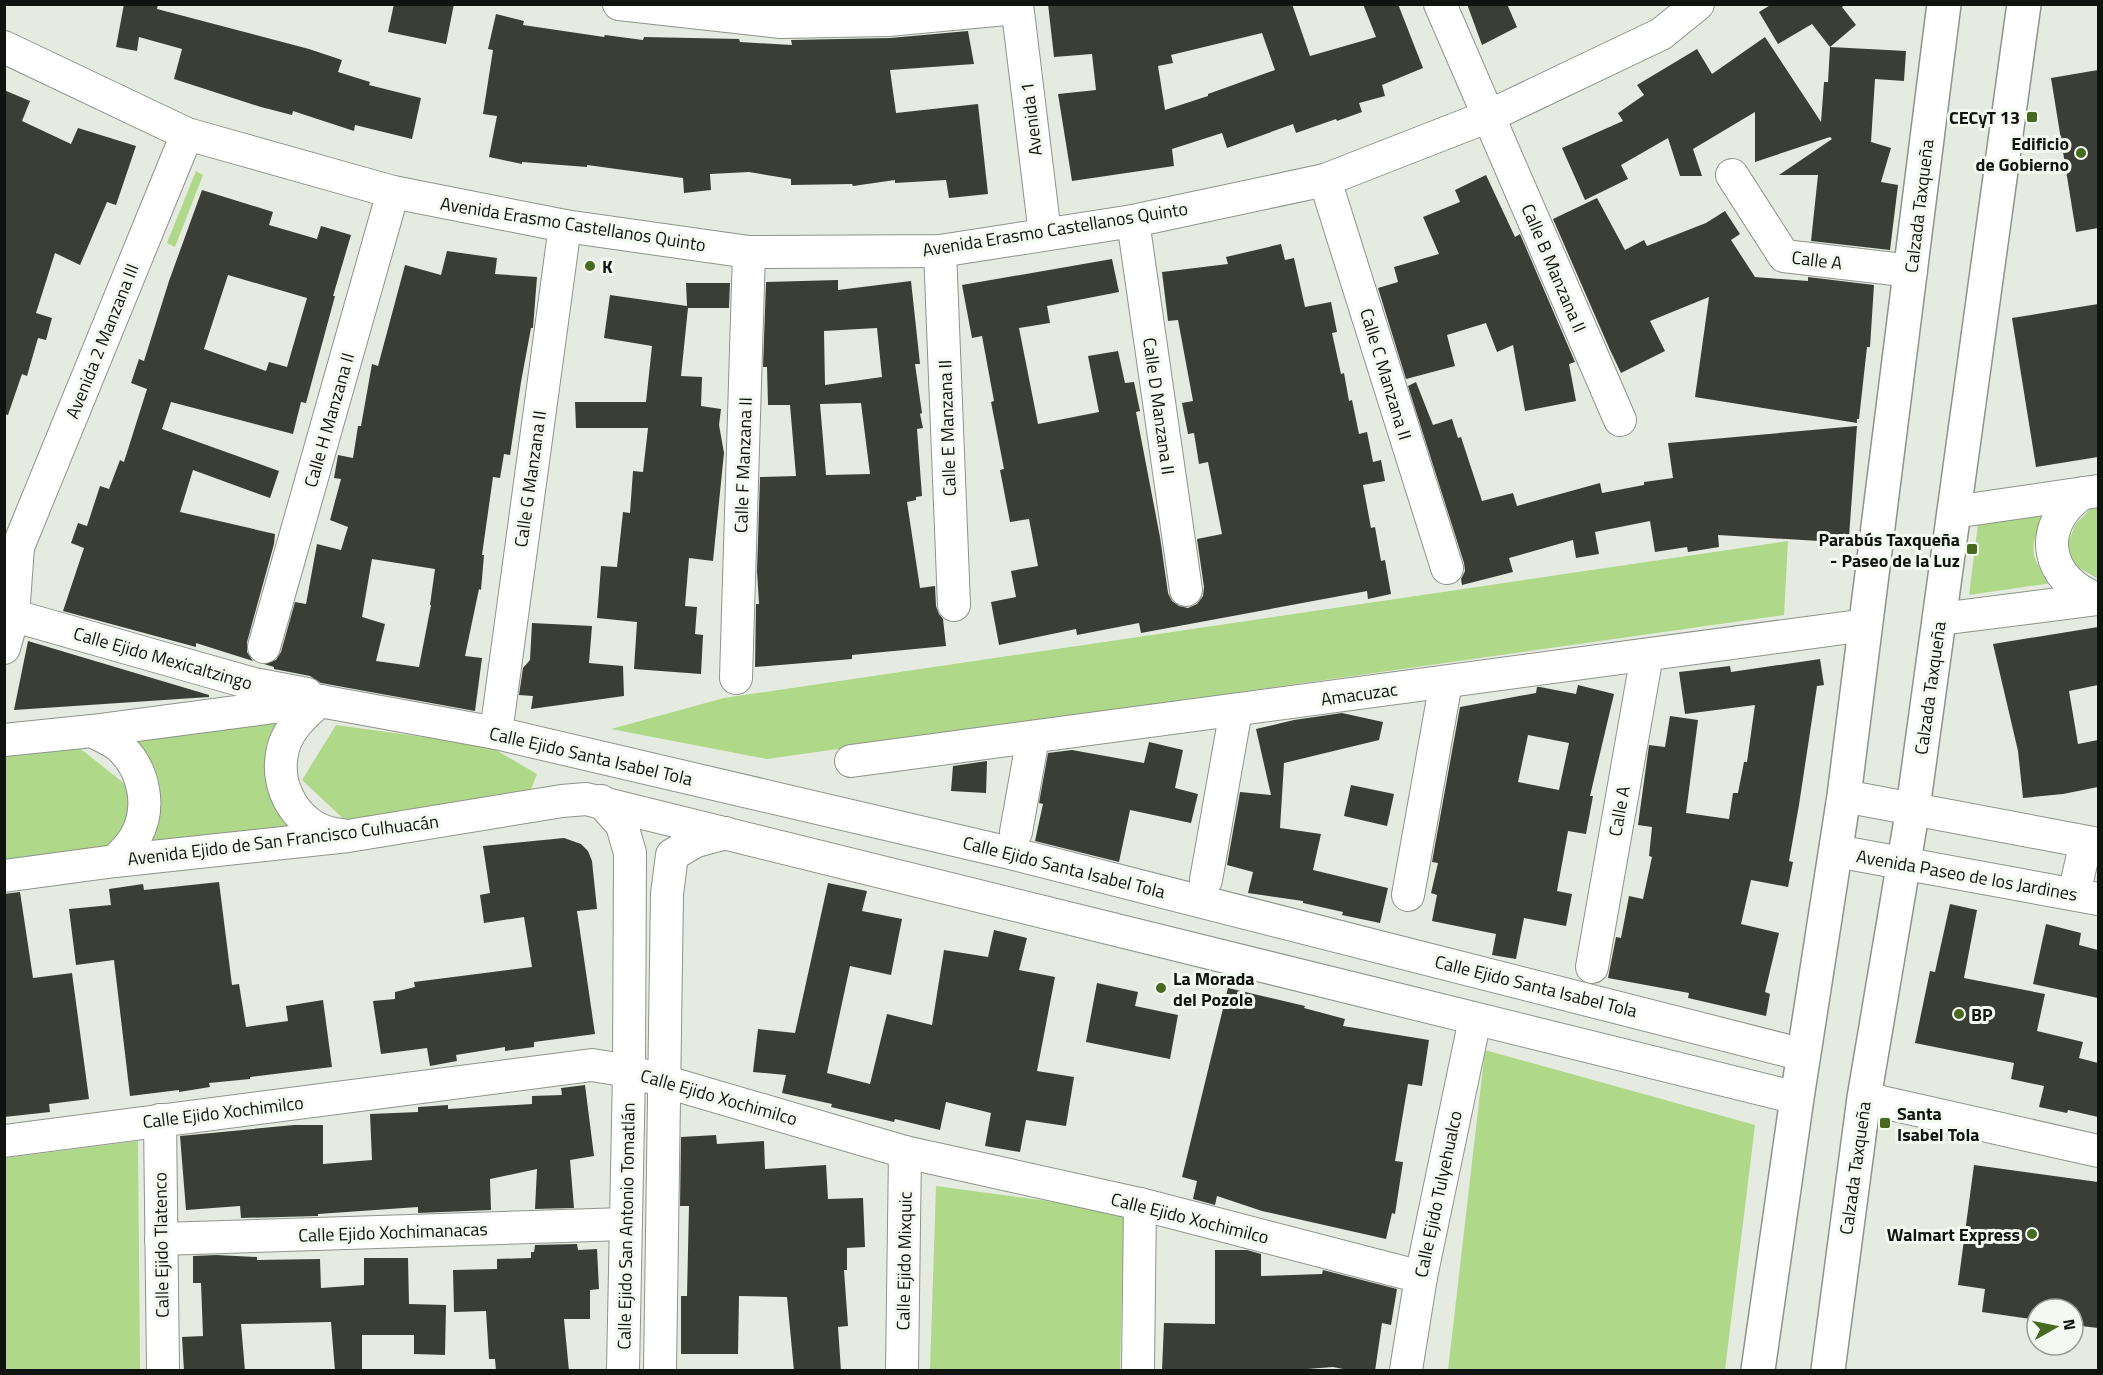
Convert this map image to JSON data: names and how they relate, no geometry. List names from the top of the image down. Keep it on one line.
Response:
{"streets":{"main road":["Calzada Taxqueña"],"street":["Avenida 1","Avenida Erasmo Castellanos Quinto","Calle A","Calle B Manzana II","Avenida 2 Manzana III","Calle C Manzana II","Calle D Manzana II","Calle H Manzana II","Calle E Manzana II","Calle F Manzana II","Calle G Manzana II","Calle Ejido Mexicaltzingo","Amacuzac","Calle Ejido Santa Isabel Tola","Avenida Ejido de San Francisco Culhuacán","Avenida Paseo de los Jardines","Calle Ejido Xochimilco","Calle Ejido Tulyehualco","Calle Ejido San Antonio Tomatlán","Calle Ejido Xochimanacas","Calle Ejido Tlatenco","Calle Ejido Mixquic"]},"crossings":[["Avenida 1","Avenida Erasmo Castellanos Quinto"],["Calzada Taxqueña","Calle A"],["Calzada Taxqueña","Amacuzac"],["Calzada Taxqueña","Calle Ejido Santa Isabel Tola"],["Calzada Taxqueña","Avenida Paseo de los Jardines"],["Avenida Erasmo Castellanos Quinto","Calle B Manzana II"],["Avenida Erasmo Castellanos Quinto","Avenida 2 Manzana III"],["Avenida Erasmo Castellanos Quinto","Calle C Manzana II"],["Avenida Erasmo Castellanos Quinto","Calle D Manzana II"],["Avenida Erasmo Castellanos Quinto","Calle H Manzana II"],["Avenida Erasmo Castellanos Quinto","Calle E Manzana II"],["Avenida Erasmo Castellanos Quinto","Calle F Manzana II"],["Avenida Erasmo Castellanos Quinto","Calle G Manzana II"],["Calle A","Amacuzac"],["Avenida 2 Manzana III","Calle Ejido Mexicaltzingo"],["Calle G Manzana II","Calle Ejido Santa Isabel Tola"],["Calle Ejido Mexicaltzingo","Calle Ejido Santa Isabel Tola"],["Avenida Ejido de San Francisco Culhuacán","Calle Ejido San Antonio Tomatlán"],["Calle Ejido Xochimilco","Calle Ejido Tulyehualco"],["Calle Ejido Xochimilco","Calle Ejido San Antonio Tomatlán"],["Calle Ejido Xochimilco","Calle Ejido Tlatenco"],["Calle Ejido Xochimilco","Calle Ejido Mixquic"],["Calle Ejido San Antonio Tomatlán","Calle Ejido Xochimanacas"],["Calle Ejido Xochimanacas","Calle Ejido Tlatenco"]],"places":{"transit":["CECyT 13","Parabús Taxqueña - Paseo de la Luz","Santa Isabel Tola"],"other":["Edificio de Gobierno","K","La Morada del Pozole","BP","Walmart Express"]},"north":"right"}
